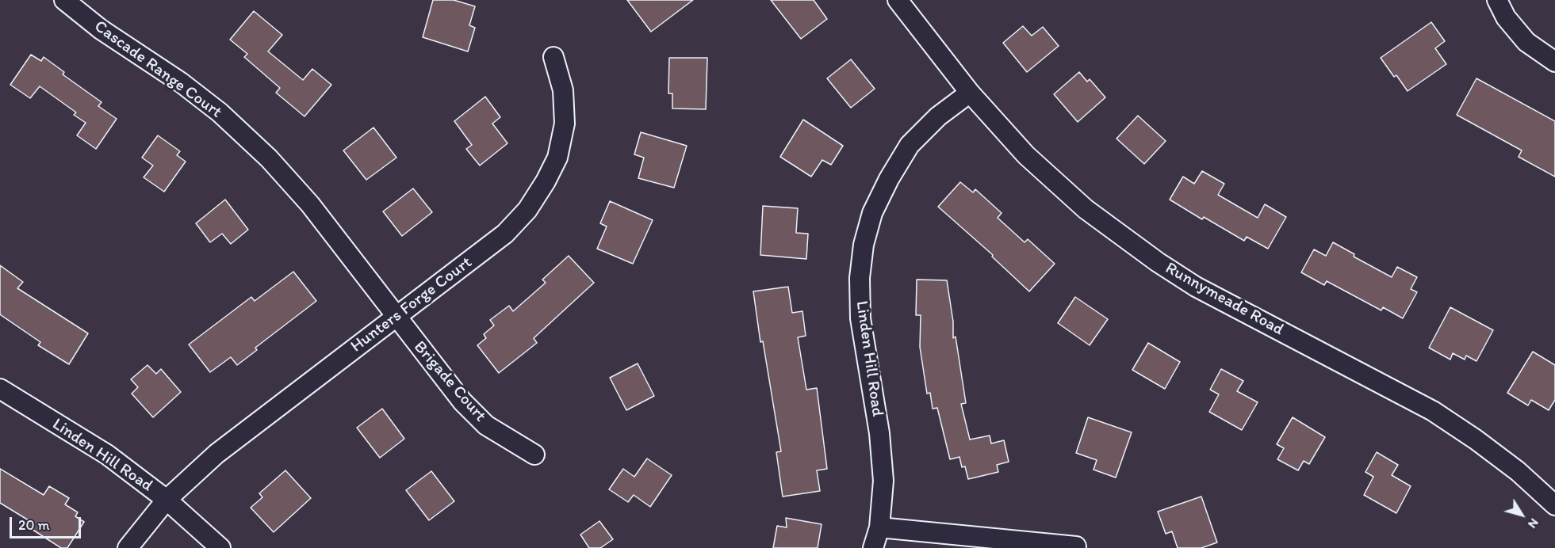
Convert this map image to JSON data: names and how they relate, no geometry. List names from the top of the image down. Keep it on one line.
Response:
{"streets":{"street":["Cascade Range Court","Runnymeade Road","Hunters Forge Court","Linden Hill Road","Brigade Court"]},"crossings":[["Cascade Range Court","Hunters Forge Court"],["Cascade Range Court","Brigade Court"],["Runnymeade Road","Linden Hill Road"],["Hunters Forge Court","Linden Hill Road"],["Hunters Forge Court","Brigade Court"]],"scale_bar":"20 m","north":"bottom right"}
